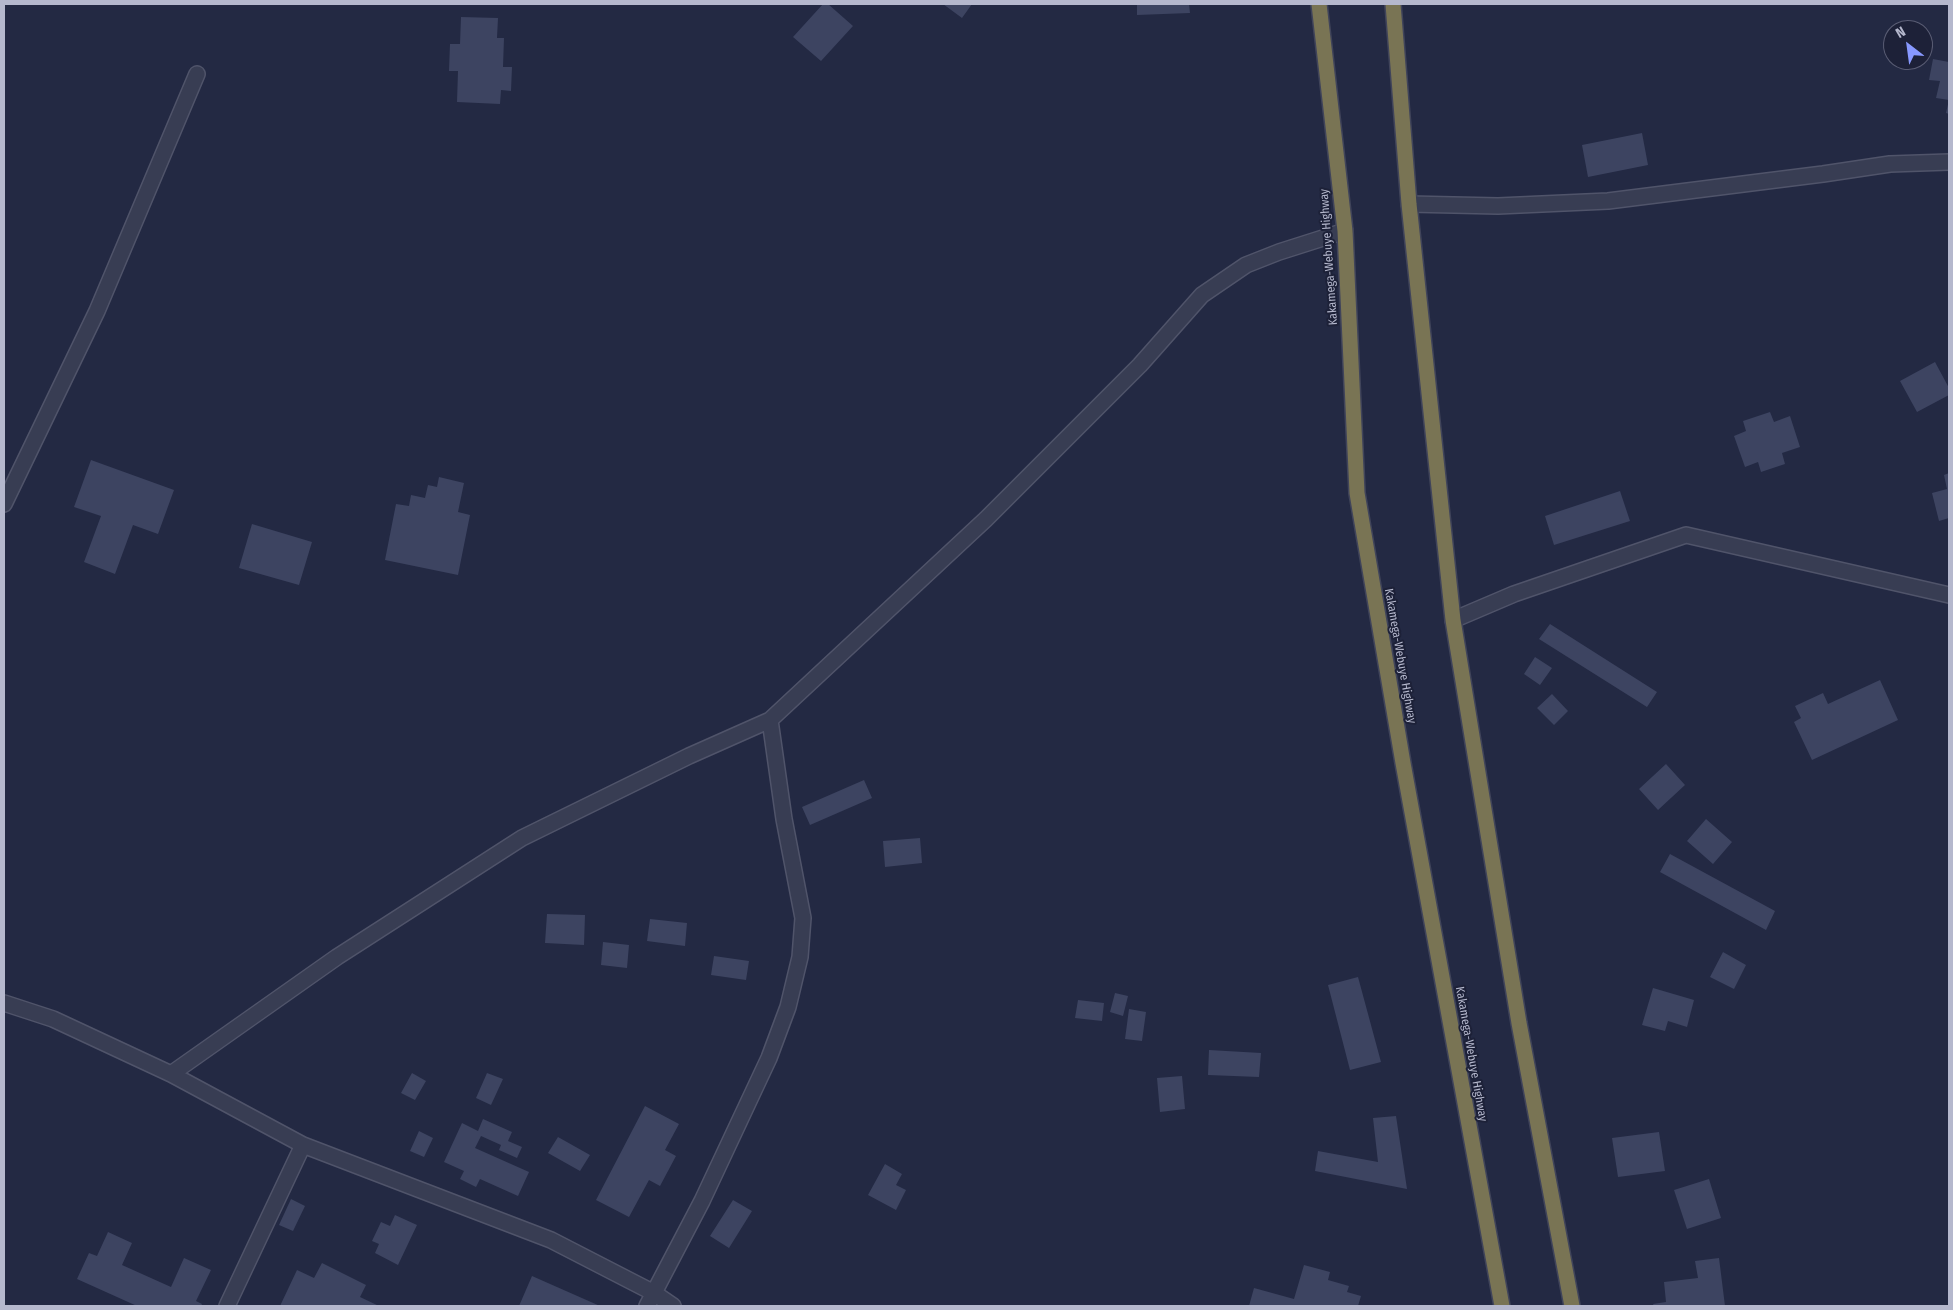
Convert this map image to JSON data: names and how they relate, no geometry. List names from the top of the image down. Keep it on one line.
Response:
{"streets":{"highway":["Kakamega-Webuye Highway"]},"north":"top left"}
